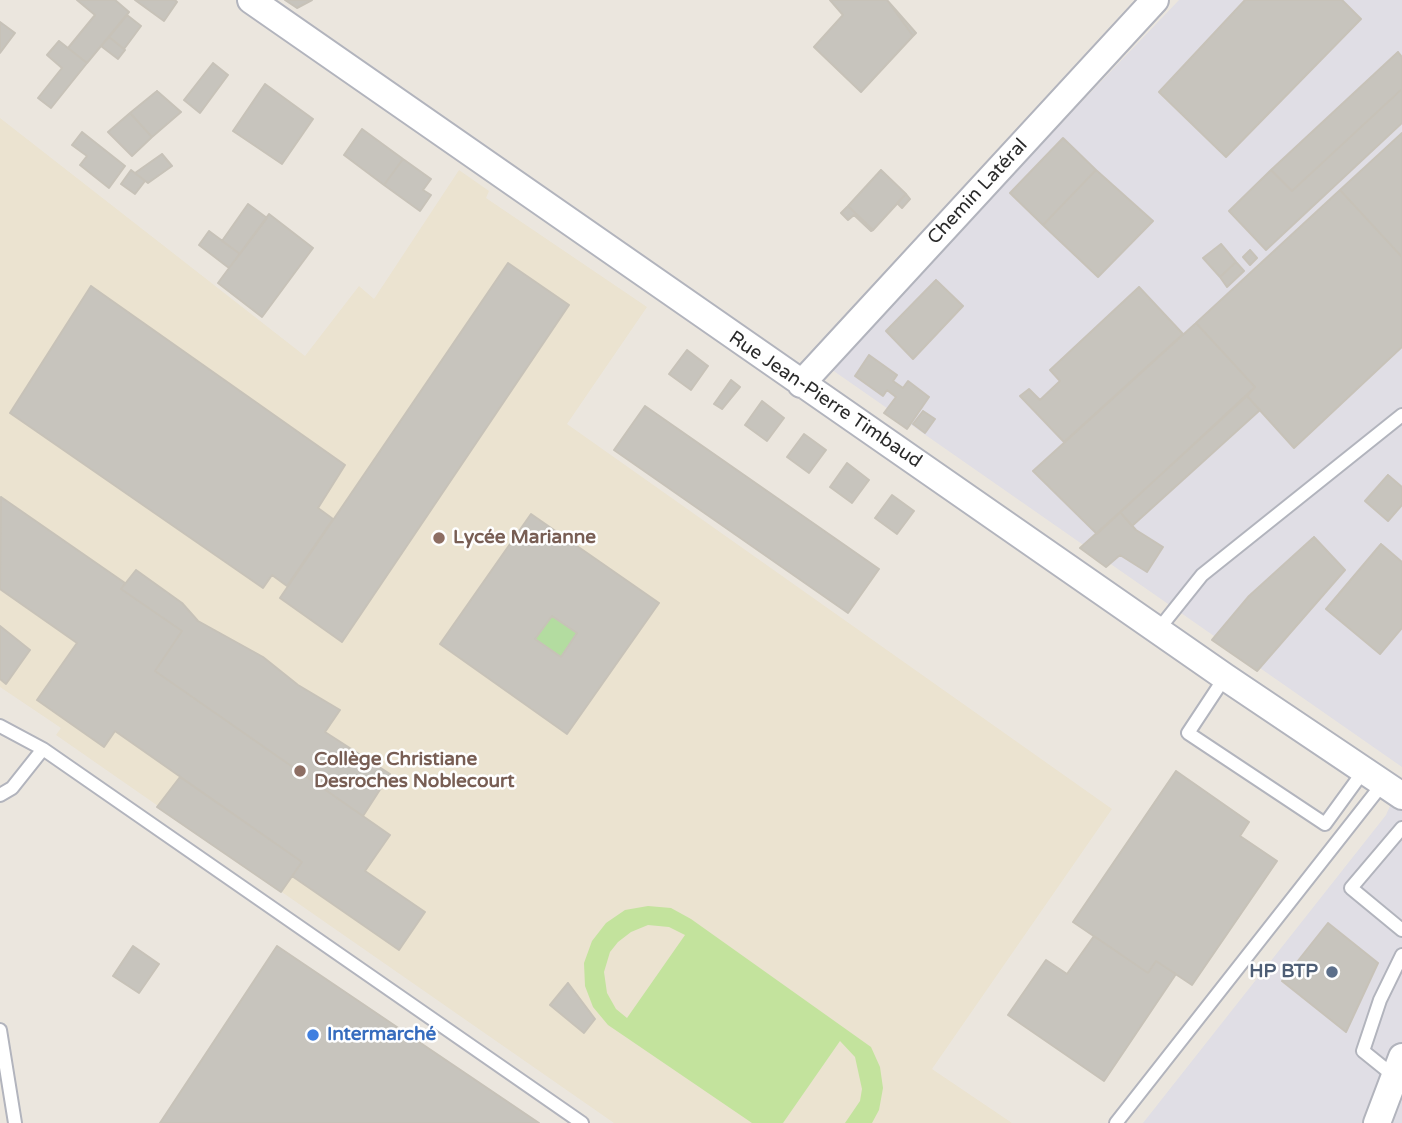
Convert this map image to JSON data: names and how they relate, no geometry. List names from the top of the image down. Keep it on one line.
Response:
{"streets":{"street":["Chemin Latéral","Rue Jean-Pierre Timbaud"]},"crossings":[["Chemin Latéral","Rue Jean-Pierre Timbaud"]],"places":["Lycée Marianne","Collège Christiane Desroches Noblecourt","HP BTP","Intermarché"]}
